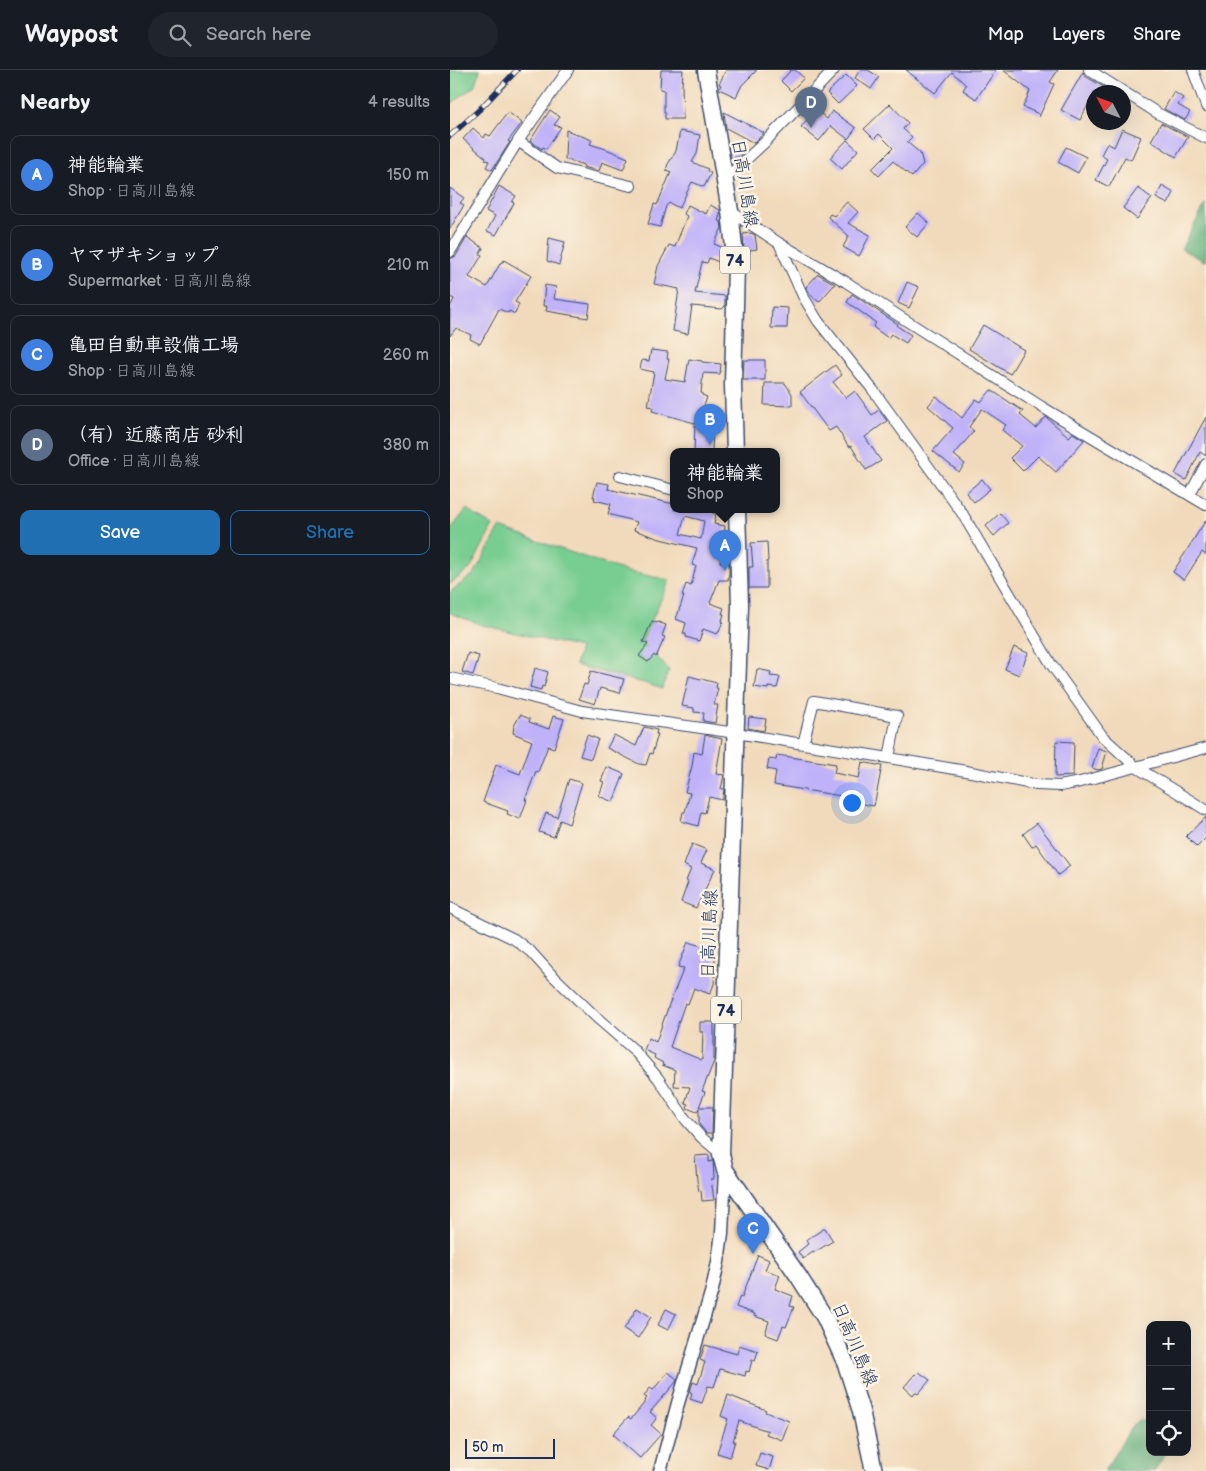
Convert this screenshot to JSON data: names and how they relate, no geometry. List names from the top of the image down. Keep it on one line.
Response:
{"streets":{"main road":["日高川島線","74"]},"scale_bar":"50 m","north":"top left","page":{"header":"Waypost","search":"Search here","nav":["Map","Layers","Share"],"heading":["Nearby","4 results"],"pins":["D","B","A","C"],"list":[{"mark":"A","name":"神能輪業","note":"Shop · 日高川島線","value":"150 m"},{"mark":"B","name":"ヤマザキショップ","note":"Supermarket · 日高川島線","value":"210 m"},{"mark":"C","name":"亀田自動車設備工場","note":"Shop · 日高川島線","value":"260 m"},{"mark":"D","name":"（有）近藤商店 砂利","note":"Office · 日高川島線","value":"380 m"}],"popup":["神能輪業","Shop"],"buttons":["Save","Share"],"map_buttons":["+","−"],"scale":"50 m"}}
